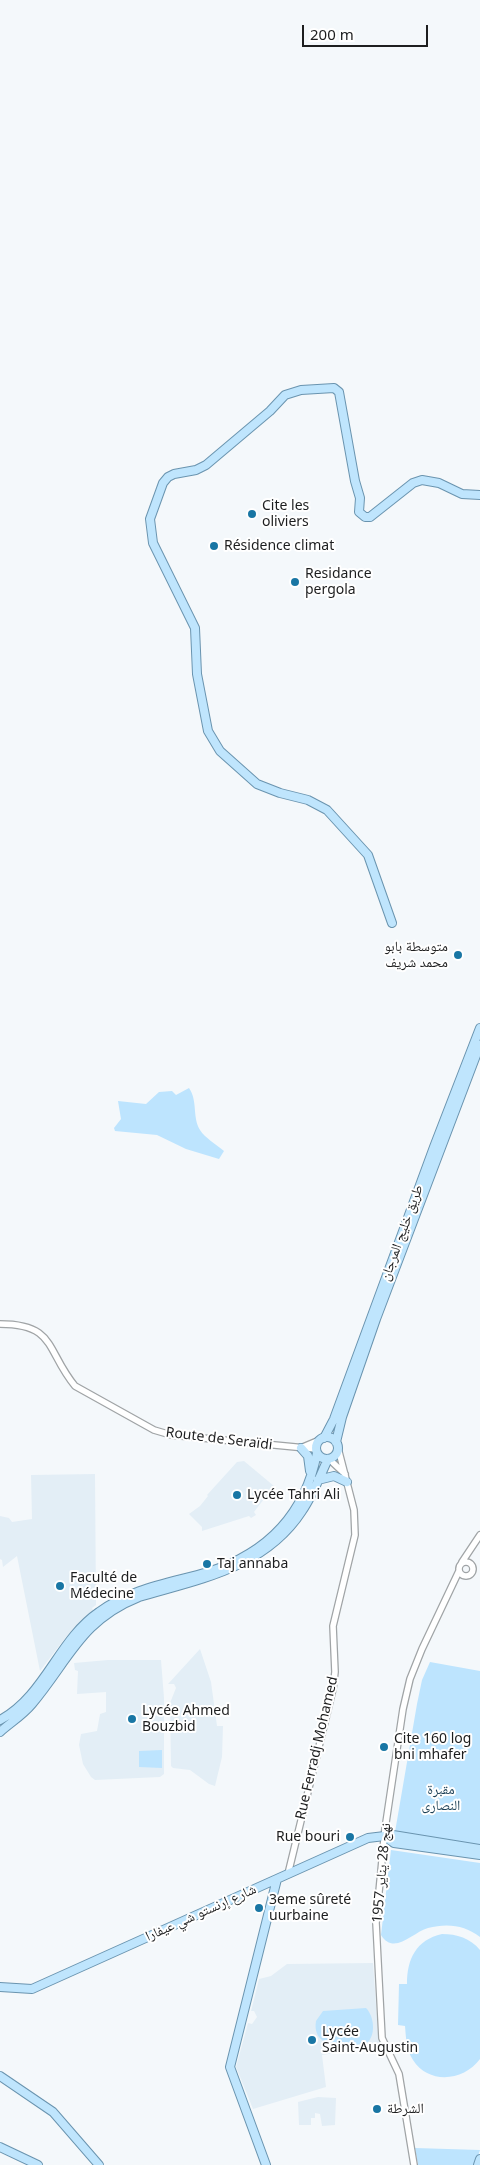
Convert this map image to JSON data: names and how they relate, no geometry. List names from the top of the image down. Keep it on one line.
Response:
{"streets":{"main road":["طريق خليج المرجان","شارع إرنستو شي عيفارا"],"street":["Route de Seraïdi","Rue Ferradj Mohamed","نهج 28 يناير 1957"]},"crossings":[["طريق خليج المرجان","Route de Seraïdi"],["طريق خليج المرجان","Rue Ferradj Mohamed"],["Route de Seraïdi","Rue Ferradj Mohamed"],["Rue Ferradj Mohamed","شارع إرنستو شي عيفارا"],["نهج 28 يناير 1957","شارع إرنستو شي عيفارا"]],"parks":["مقبرة النصارى"],"places":["Cite les oliviers","Résidence climat","Residance pergola","متوسطة بابو محمد شريف","Lycée Tahri Ali","Taj annaba","Faculté de Médecine","Lycée Ahmed Bouzbid","Cite 160 log bni mhafer","Rue bouri","3eme sûreté uurbaine","Lycée Saint-Augustin","الشرطة"],"scale_bar":"200 m"}
